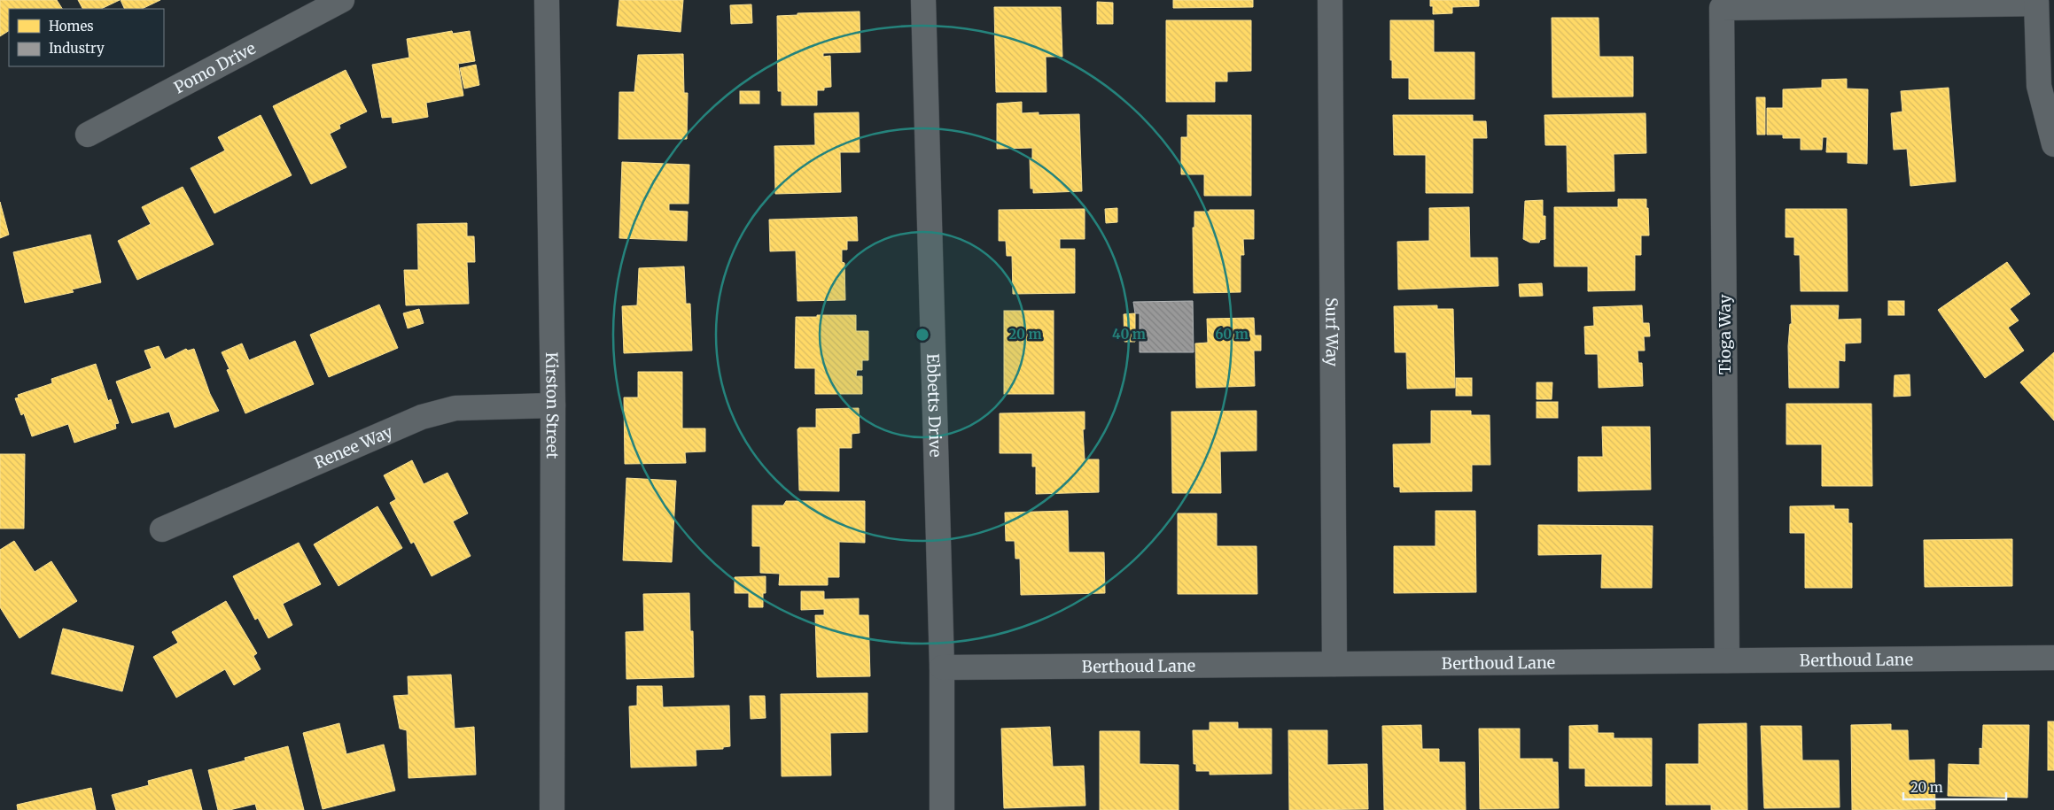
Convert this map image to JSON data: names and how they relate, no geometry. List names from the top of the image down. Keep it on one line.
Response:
{"streets":{"street":["Pomo Drive","Surf Way","Tioga Way","Kirston Street","Ebbetts Drive","Renee Way","Berthoud Lane"]},"crossings":[["Surf Way","Berthoud Lane"],["Tioga Way","Berthoud Lane"],["Kirston Street","Renee Way"],["Ebbetts Drive","Berthoud Lane"]],"legend":["Homes","Industry"],"scale_bar":"20 m","rings":["20 m","40 m","60 m"]}
